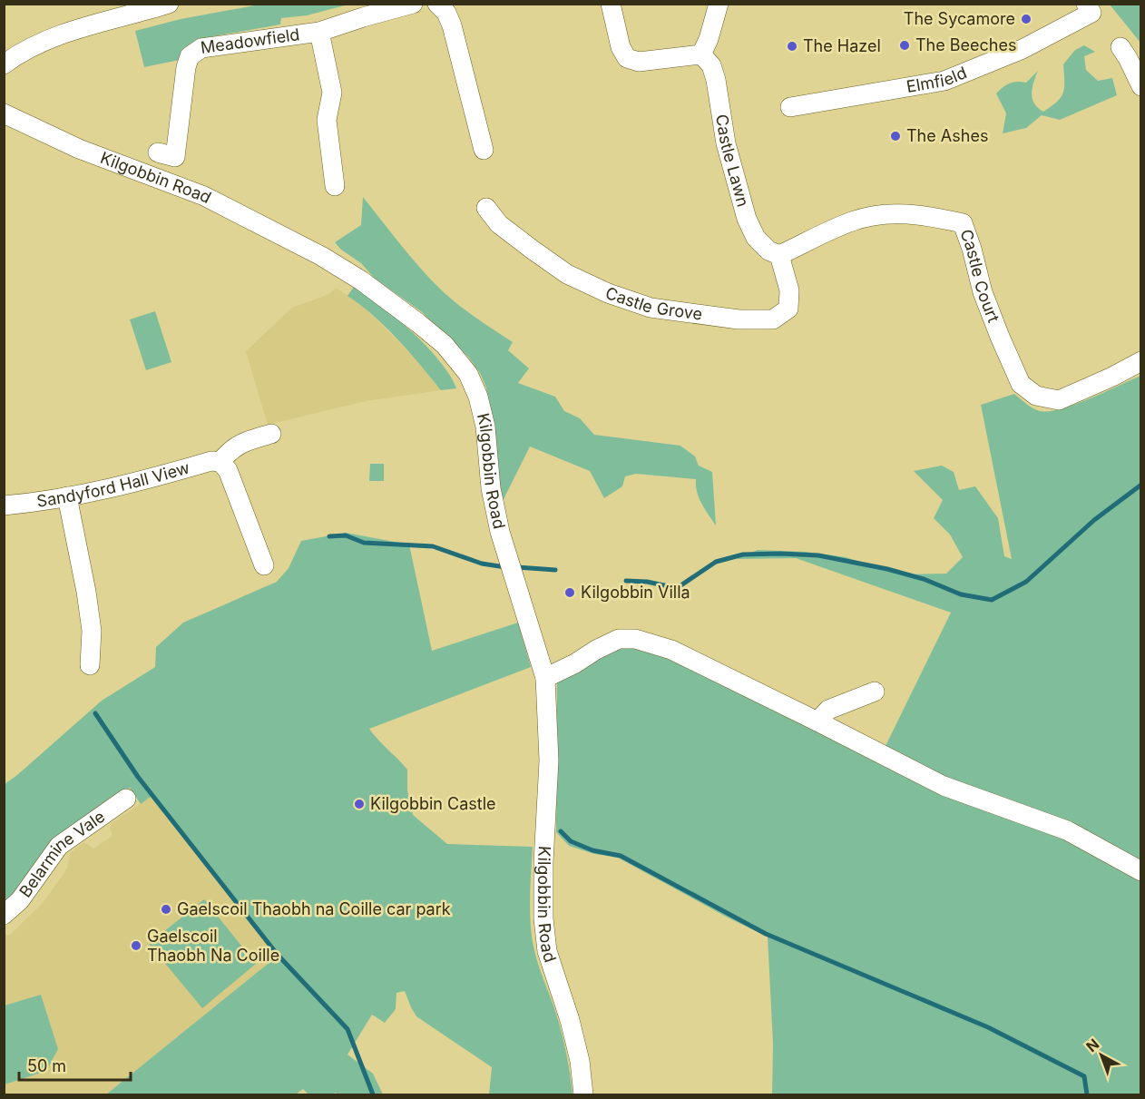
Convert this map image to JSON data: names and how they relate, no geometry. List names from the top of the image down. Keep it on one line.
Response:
{"streets":{"street":["Meadowfield","Elmfield","Castle Lawn","Kilgobbin Road","Castle Court","Castle Grove","Sandyford Hall View","Belarmine Vale"]},"crossings":[["Castle Lawn","Castle Court"],["Castle Lawn","Castle Grove"],["Castle Court","Castle Grove"]],"places":["The Sycamore","The Beeches","The Hazel","The Ashes","Kilgobbin Villa","Kilgobbin Castle","Gaelscoil Thaobh na Coille car park","Gaelscoil Thaobh Na Coille"],"scale_bar":"50 m","north":"top left"}
